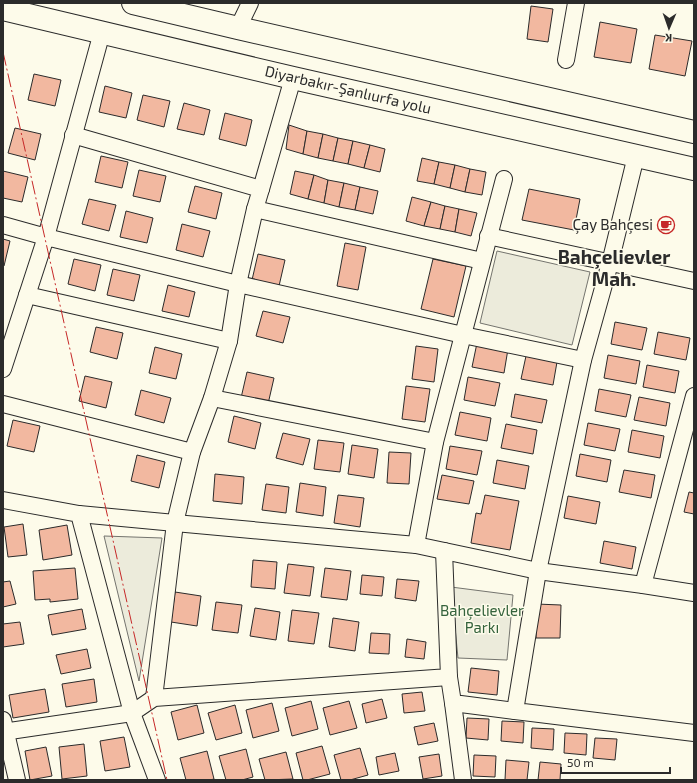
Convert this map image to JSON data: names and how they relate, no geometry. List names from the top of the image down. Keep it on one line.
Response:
{"streets":{"highway":["Diyarbakır-Şanlıurfa yolu"]},"districts":["Bahçelievler Mah."],"parks":["Bahçelievler Parkı"],"places":{"cafe":["Çay Bahçesi"]},"scale_bar":"50 m","north":"bottom"}
